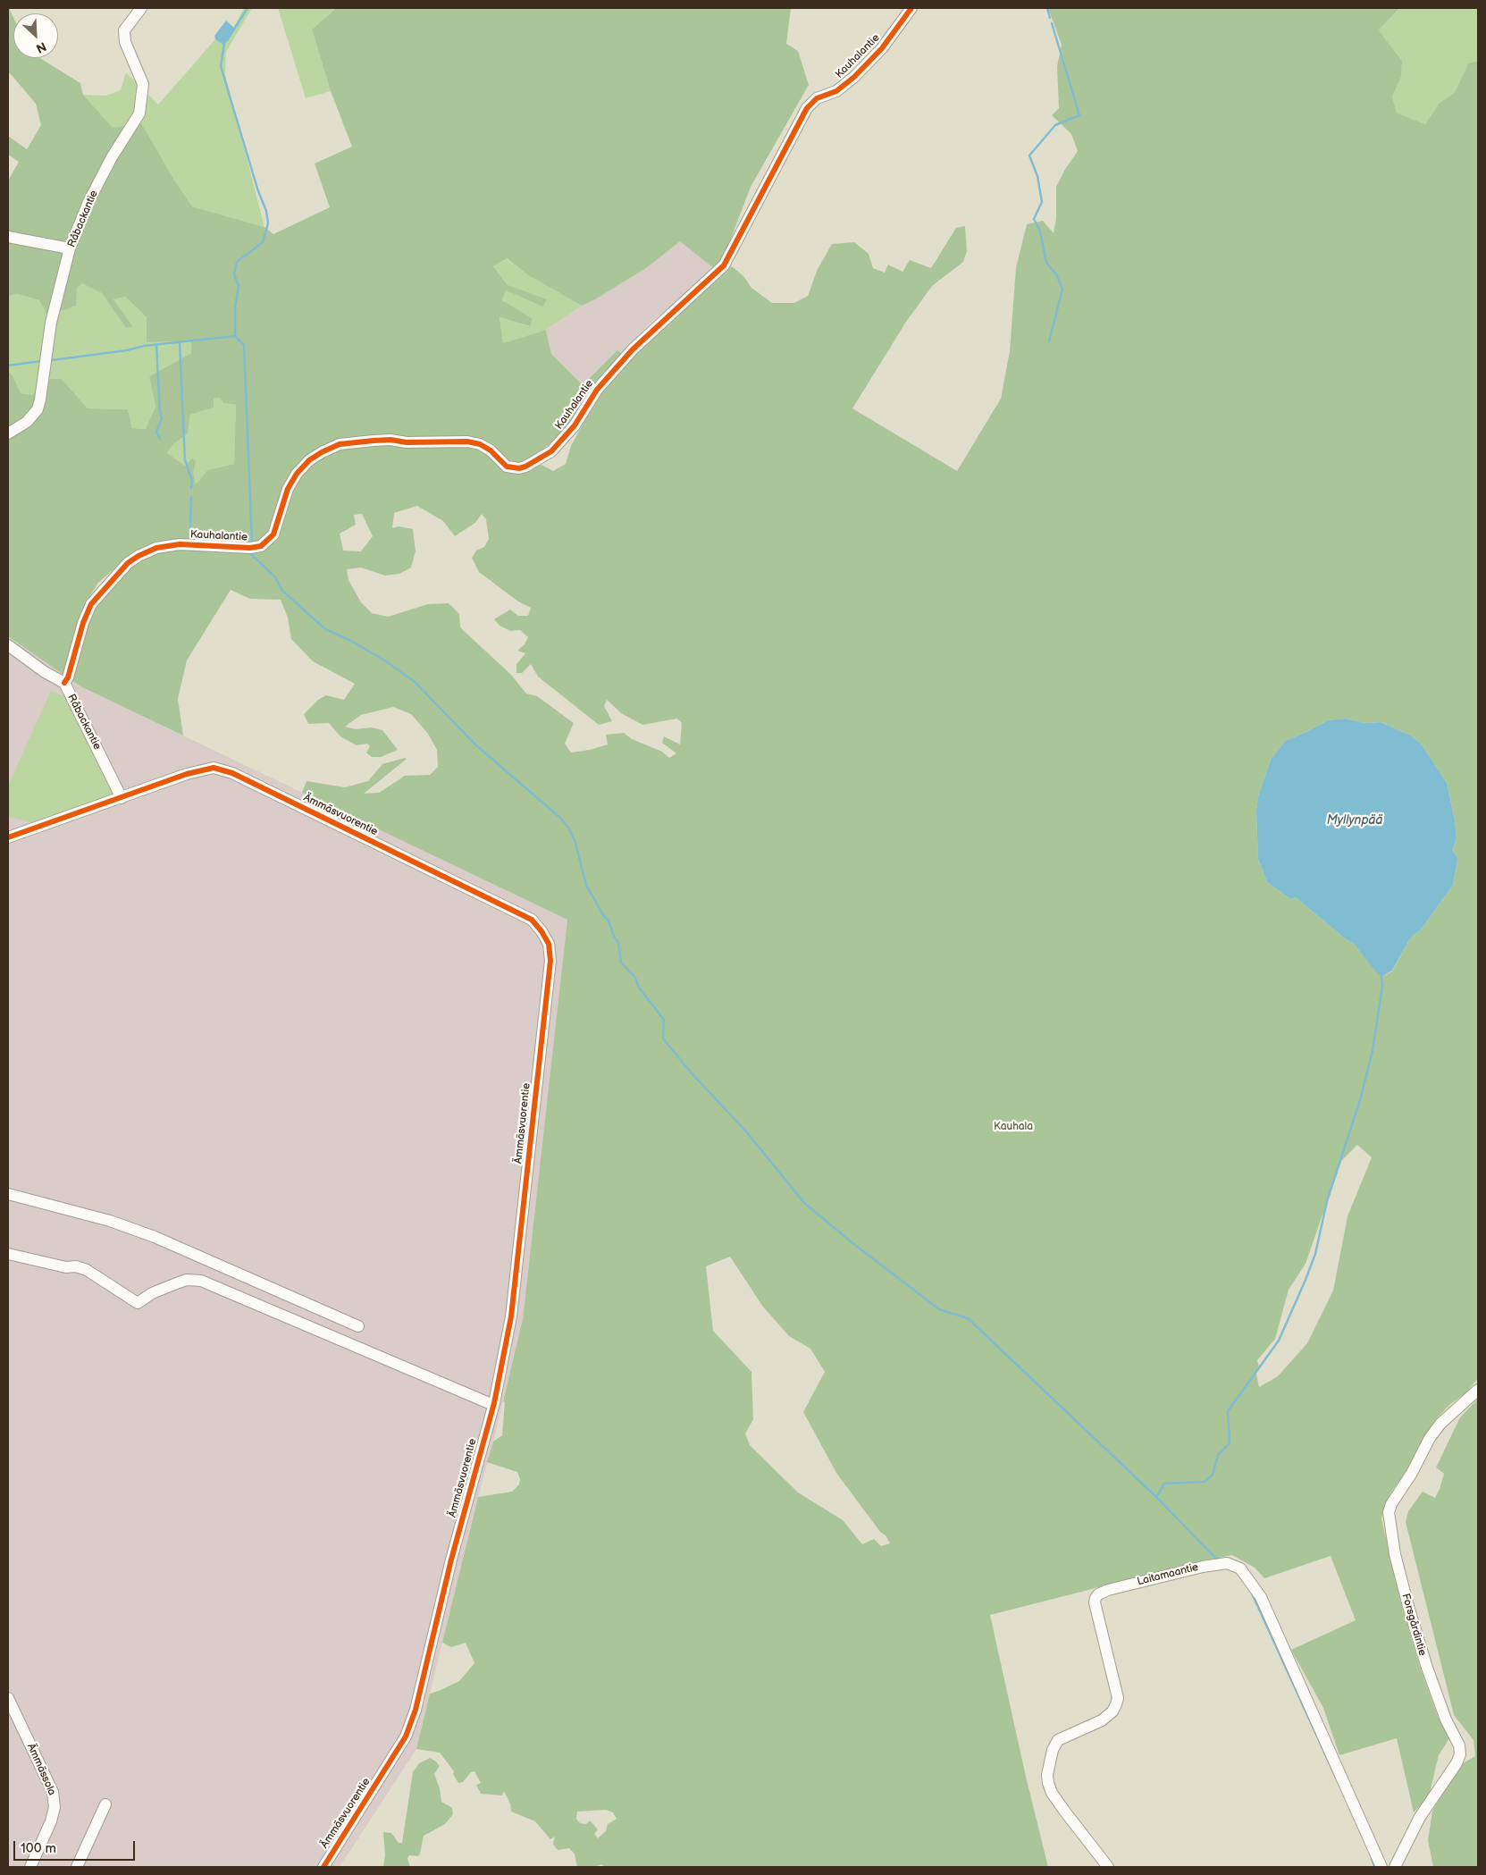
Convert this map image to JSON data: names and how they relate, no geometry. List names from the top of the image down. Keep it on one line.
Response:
{"streets":{"street":["Kauhalantie","Råbackantie","Ämmäsvuorentie","Laitamaantie","Forsgårdintie","Ämmässola"]},"crossings":[["Kauhalantie","Råbackantie"],["Råbackantie","Ämmäsvuorentie"]],"water":["Myllynpää"],"parks":["Kauhala"],"scale_bar":"100 m","north":"bottom right"}
